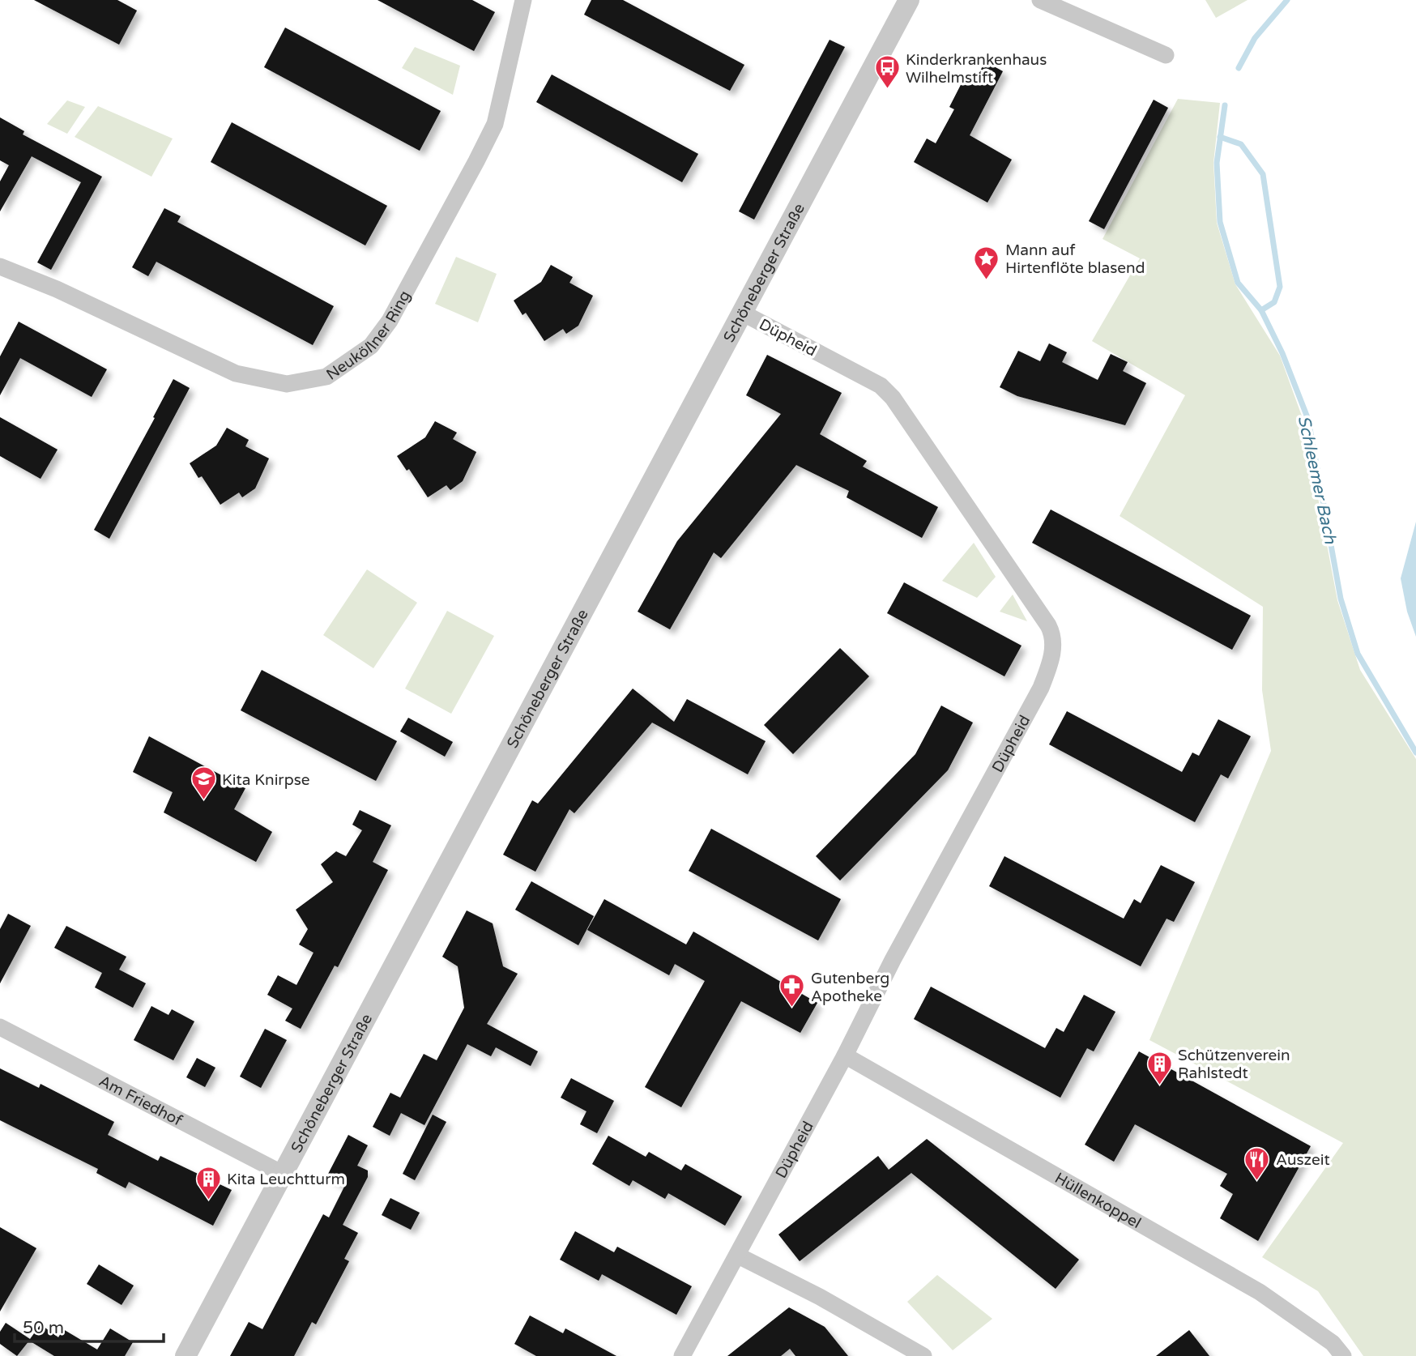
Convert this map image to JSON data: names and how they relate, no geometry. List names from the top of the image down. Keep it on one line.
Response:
{"streets":{"street":["Schöneberger Straße","Neuköllner Ring","Düpheid","Am Friedhof","Hüllenkoppel"]},"crossings":[["Schöneberger Straße","Düpheid"],["Schöneberger Straße","Am Friedhof"],["Düpheid","Hüllenkoppel"]],"water":["Schleemer Bach"],"places":{"bus stop":["Kinderkrankenhaus Wilhelmstift"],"place":["Mann auf Hirtenflöte blasend"],"school or university":["Kita Knirpse"],"pharmacy":["Gutenberg Apotheke"],"building":["Schützenverein Rahlstedt","Kita Leuchtturm"],"restaurant":["Auszeit"]},"scale_bar":"50 m"}
